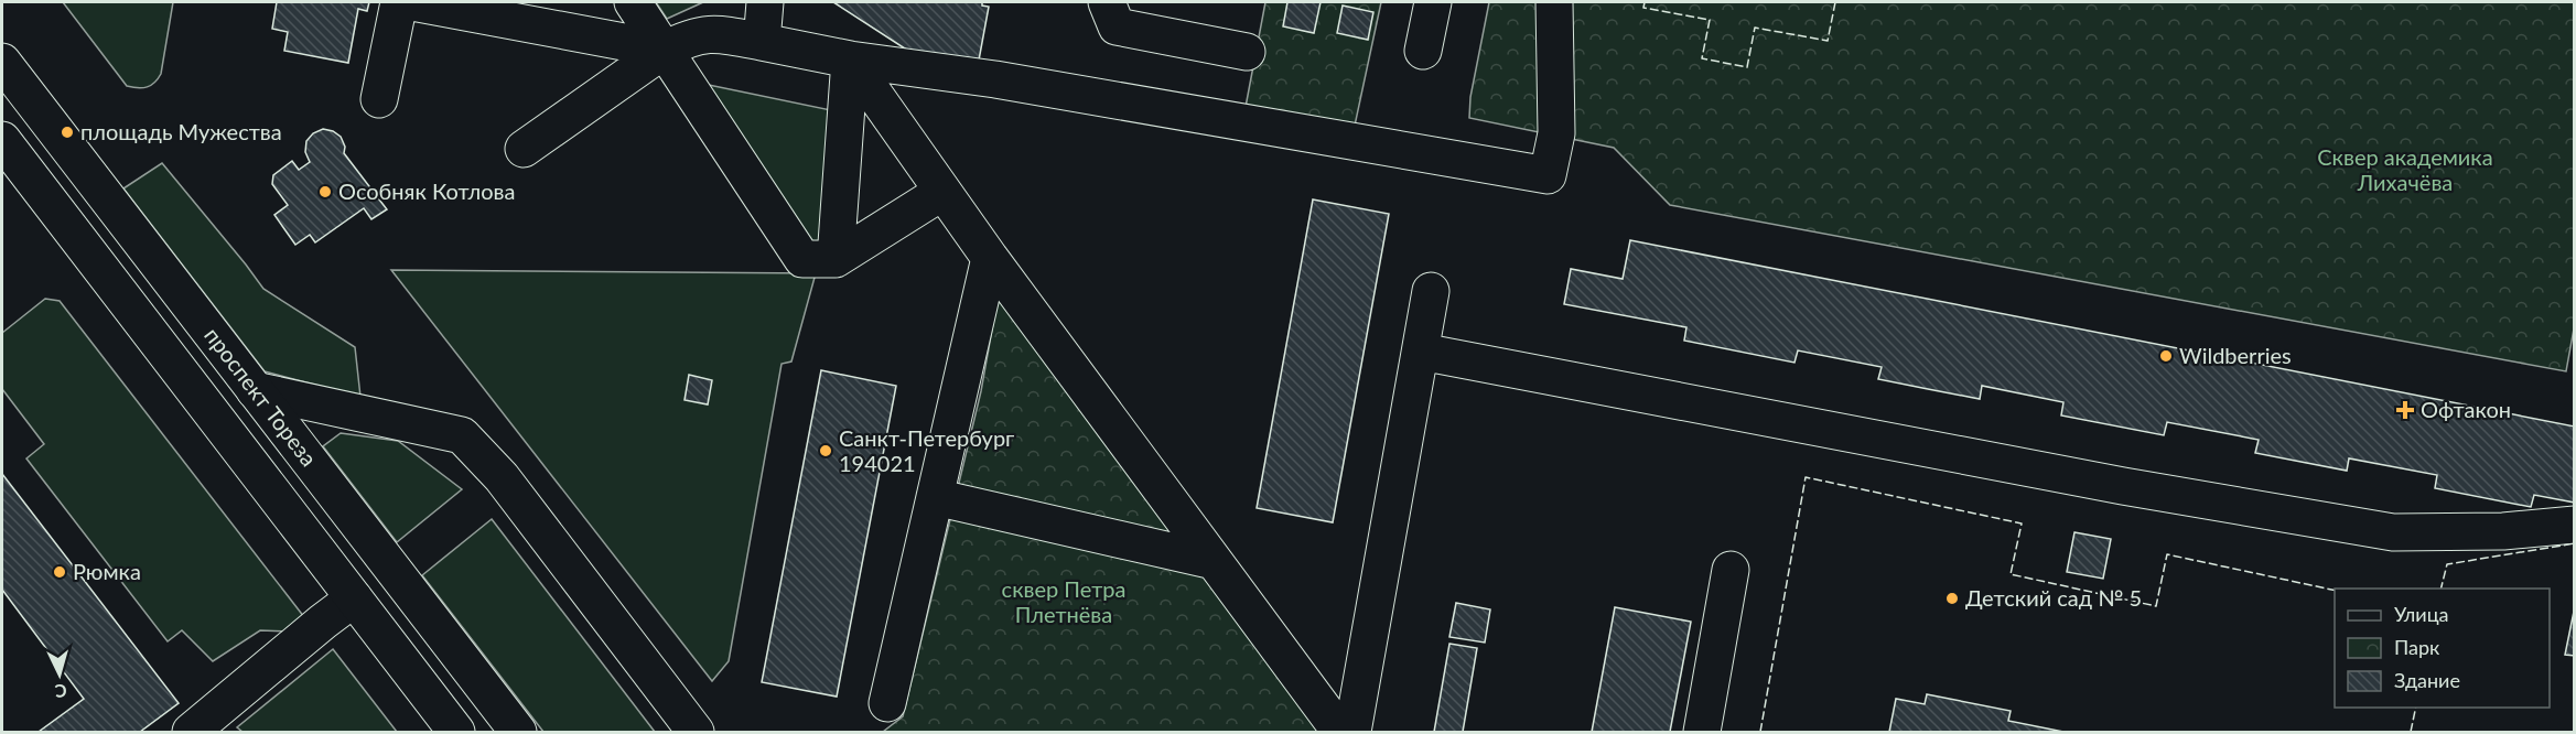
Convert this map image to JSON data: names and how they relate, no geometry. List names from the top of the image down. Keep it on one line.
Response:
{"streets":{"main road":["проспект Тореза"]},"parks":["Сквер академика Лихачёва","сквер Петра Плетнёва"],"places":{"other":["площадь Мужества","Особняк Котлова","Wildberries","Санкт-Петербург 194021","Рюмка","Детский сад № 5"],"health":["Офтакон"]},"legend":["Улица","Парк","Здание"],"north":"bottom"}
